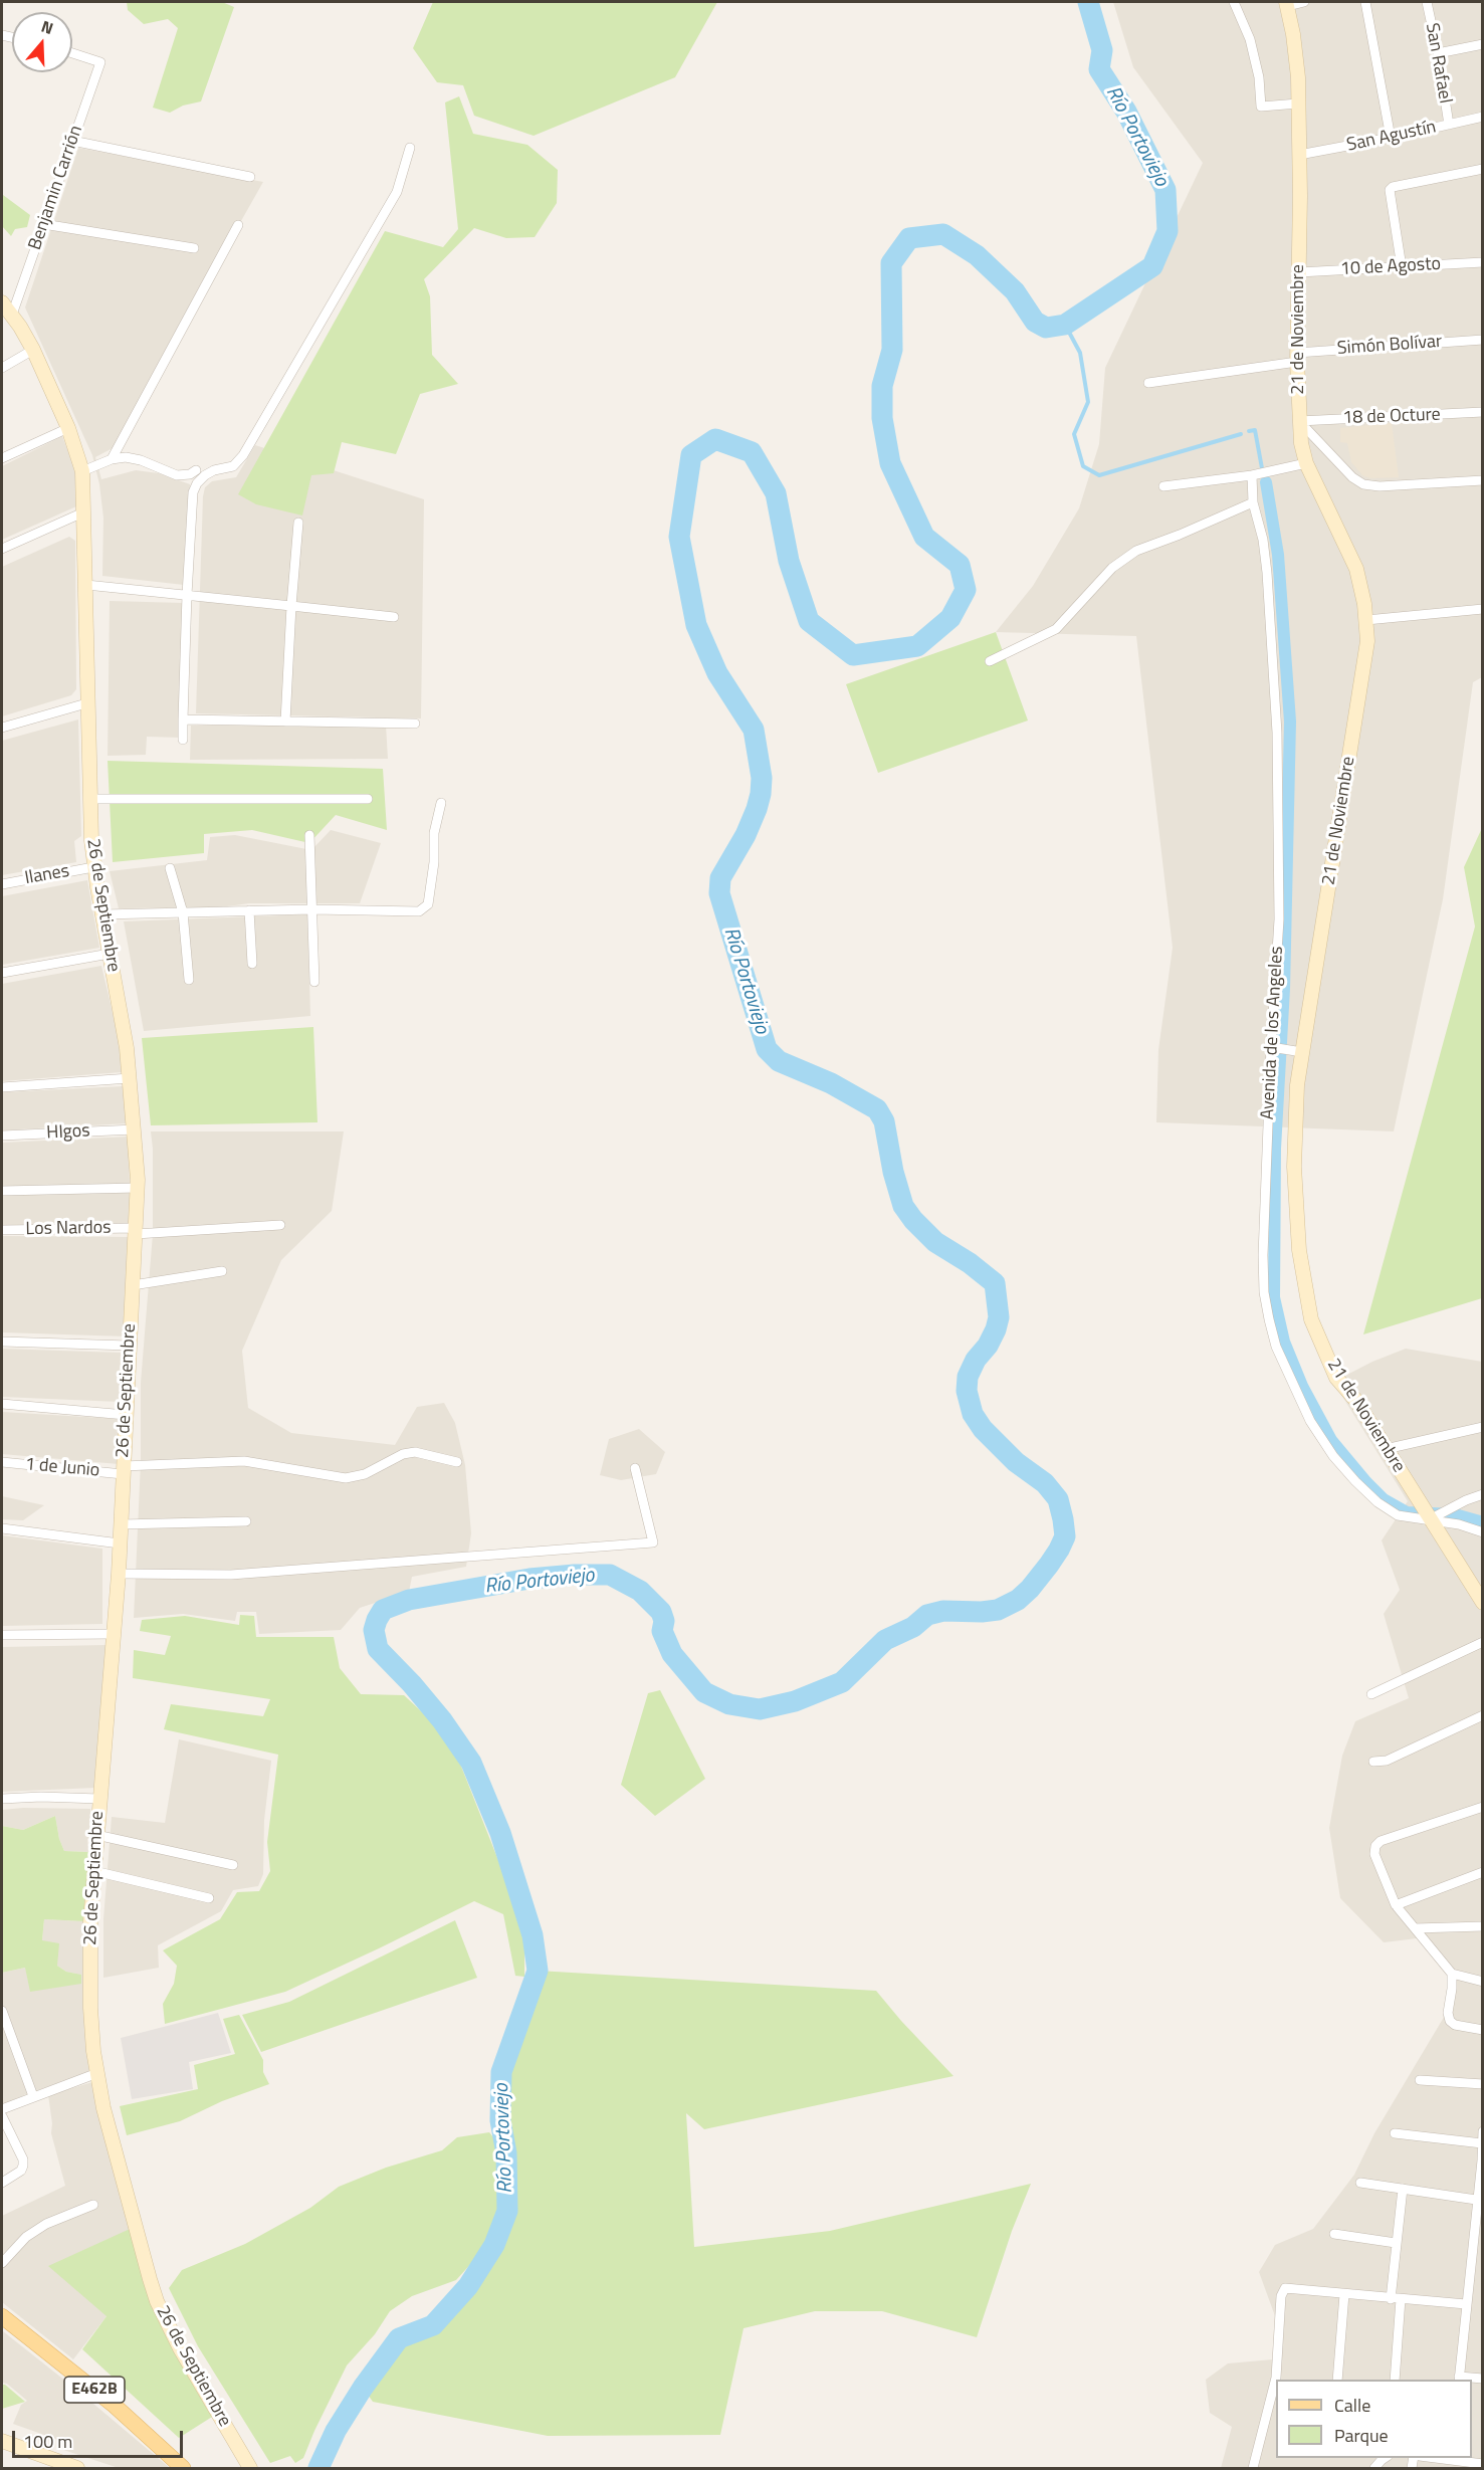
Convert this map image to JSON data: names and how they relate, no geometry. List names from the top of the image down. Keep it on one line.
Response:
{"streets":{"main road":["E462B"],"street":["San Rafael","San Agustín","Benjamin Carrión","10 de Agosto","21 de Noviembre","Simón Bolívar","18 de Octure","Ilanes","26 de Septiembre","Avenida de los Angeles","HIgos","Los Nardos","1 de Junio"]},"crossings":[["San Rafael","San Agustín"],["San Agustín","21 de Noviembre"],["Benjamin Carrión","26 de Septiembre"],["10 de Agosto","21 de Noviembre"],["21 de Noviembre","Simón Bolívar"],["21 de Noviembre","18 de Octure"],["21 de Noviembre","Avenida de los Angeles"],["Ilanes","26 de Septiembre"],["26 de Septiembre","HIgos"],["26 de Septiembre","Los Nardos"],["26 de Septiembre","1 de Junio"]],"water":["Río Portoviejo"],"legend":["Calle","Parque"],"scale_bar":"100 m","north":"top"}
